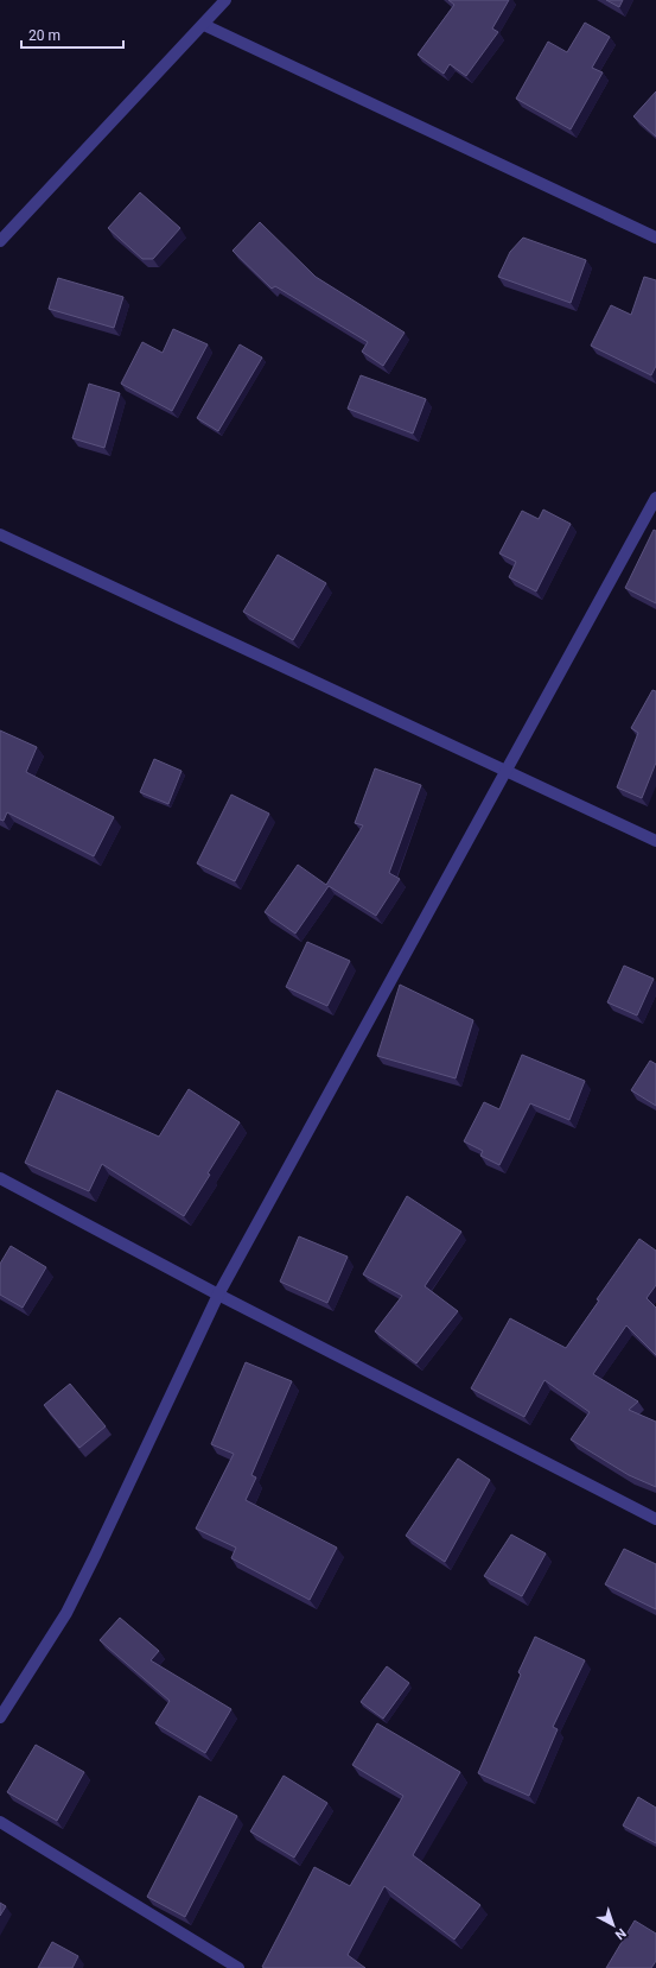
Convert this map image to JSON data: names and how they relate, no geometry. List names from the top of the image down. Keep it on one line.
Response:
{"scale_bar":"20 m","north":"bottom right"}
